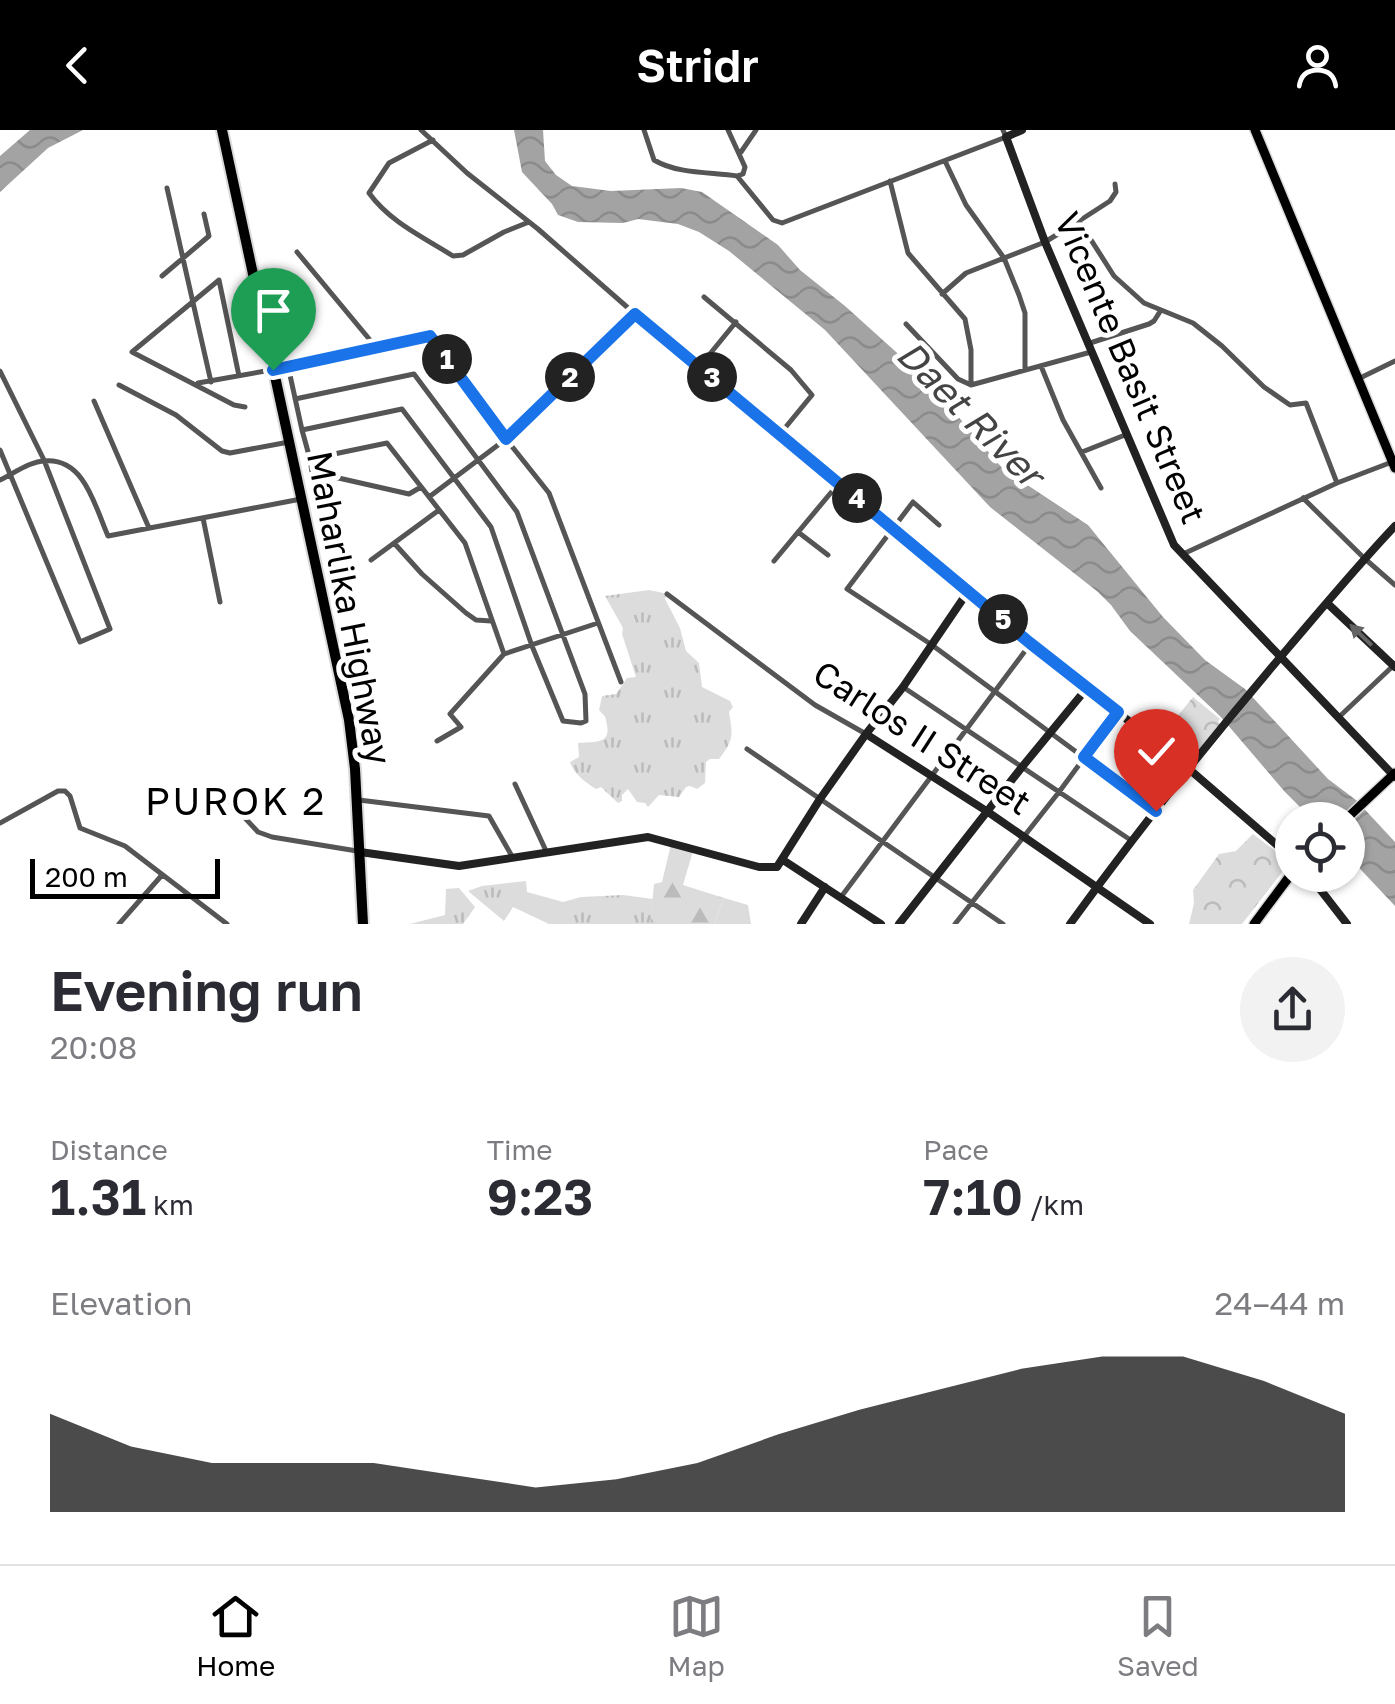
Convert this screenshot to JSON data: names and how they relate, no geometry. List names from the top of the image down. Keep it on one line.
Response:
{"streets":{"highway":["Maharlika Highway"],"street":["Vicente Basit Street","Carlos II Street"]},"districts":["PUROK 2"],"water":["Daet River"],"scale_bar":"200 m","page":{"header":"Stridr","pins":["1","2","3","4","5"],"scale":"200 m","heading":["Evening run","20:08"],"stats":[["Distance","1.31 km"],["Time","9:23"],["Pace","7:10 /km"]],"chart":["Elevation","24–44 m"],"tabs":["Home","Map","Saved"]}}
